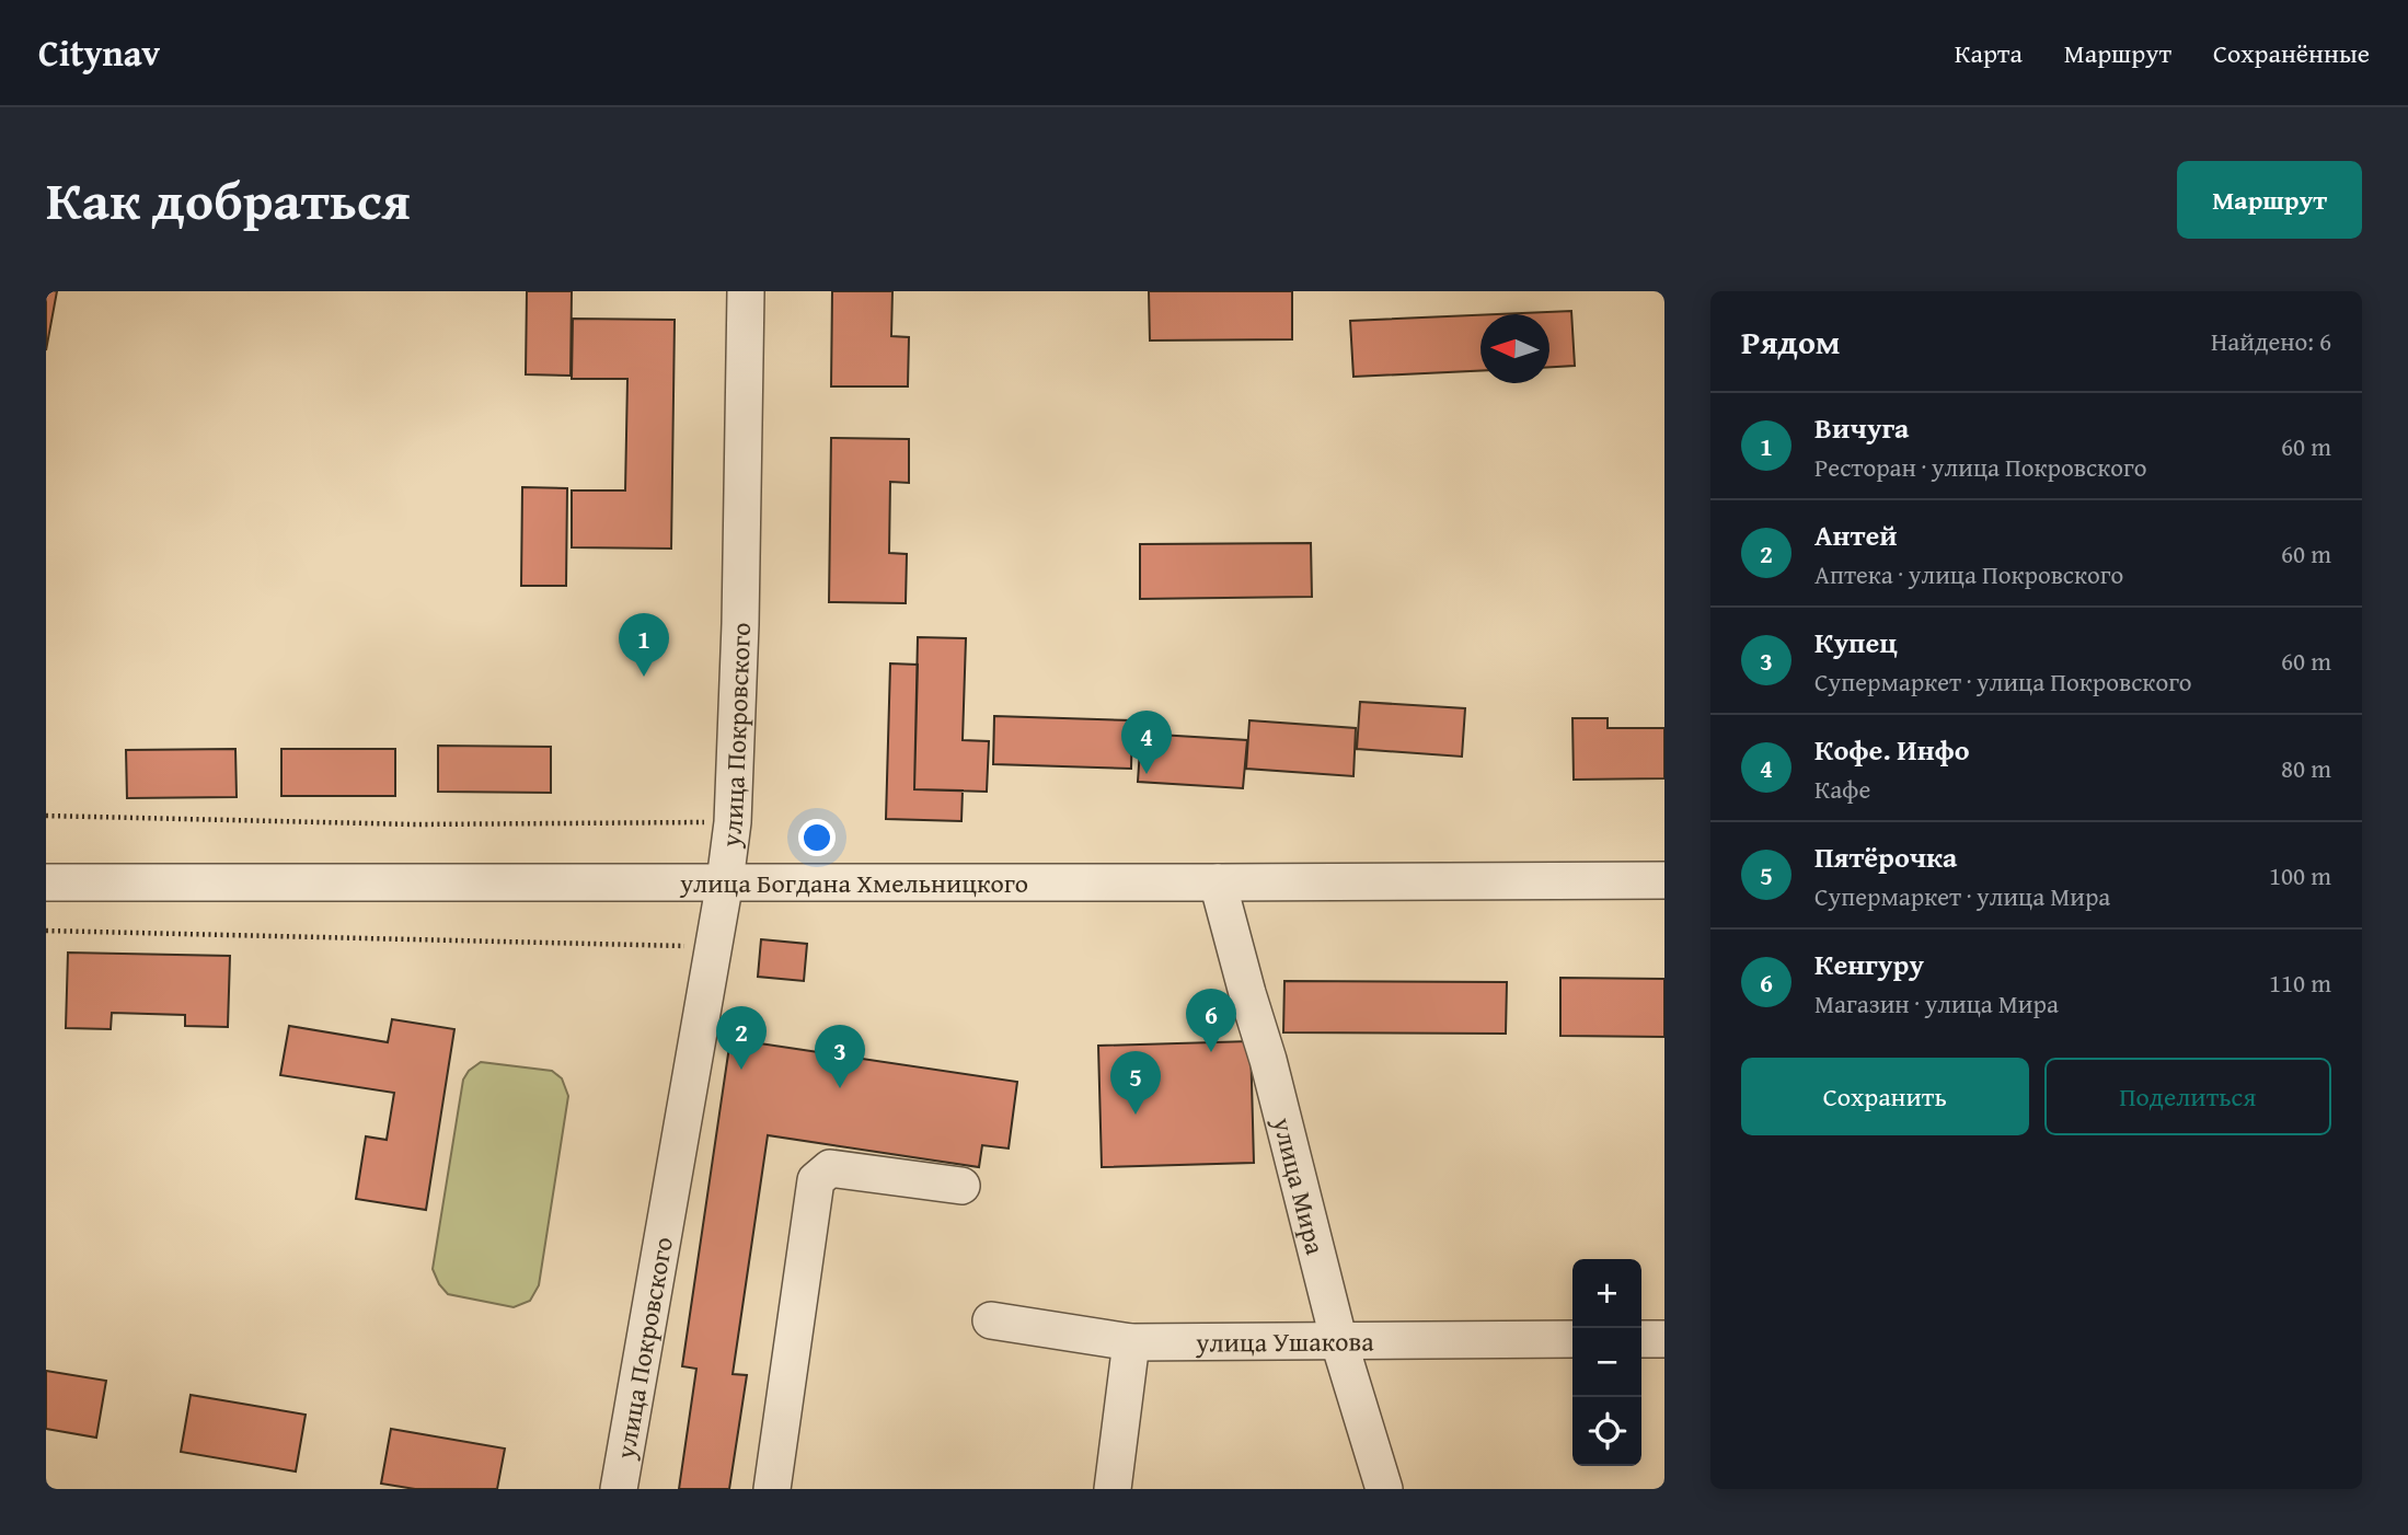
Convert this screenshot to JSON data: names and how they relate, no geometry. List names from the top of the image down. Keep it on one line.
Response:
{"streets":{"street":["улица Покровского","улица Богдана Хмельницкого","улица Мира","улица Ушакова"]},"crossings":[["улица Покровского","улица Богдана Хмельницкого"],["улица Богдана Хмельницкого","улица Мира"],["улица Мира","улица Ушакова"]],"north":"left","page":{"header":"Citynav","nav":["Карта","Маршрут","Сохранённые"],"title":"Как добраться","buttons":["Маршрут",["Сохранить","Поделиться"]],"heading":["Рядом","Найдено: 6"],"list":[{"mark":"1","name":"Вичуга","note":"Ресторан · улица Покровского","value":"60 m"},{"mark":"2","name":"Антей","note":"Аптека · улица Покровского","value":"60 m"},{"mark":"3","name":"Купец","note":"Супермаркет · улица Покровского","value":"60 m"},{"mark":"4","name":"Кофе. Инфо","note":"Кафе","value":"80 m"},{"mark":"5","name":"Пятёрочка","note":"Супермаркет · улица Мира","value":"100 m"},{"mark":"6","name":"Кенгуру","note":"Магазин · улица Мира","value":"110 m"}],"pins":["1","4","6","2","3","5"],"map_buttons":["+","−"]}}
